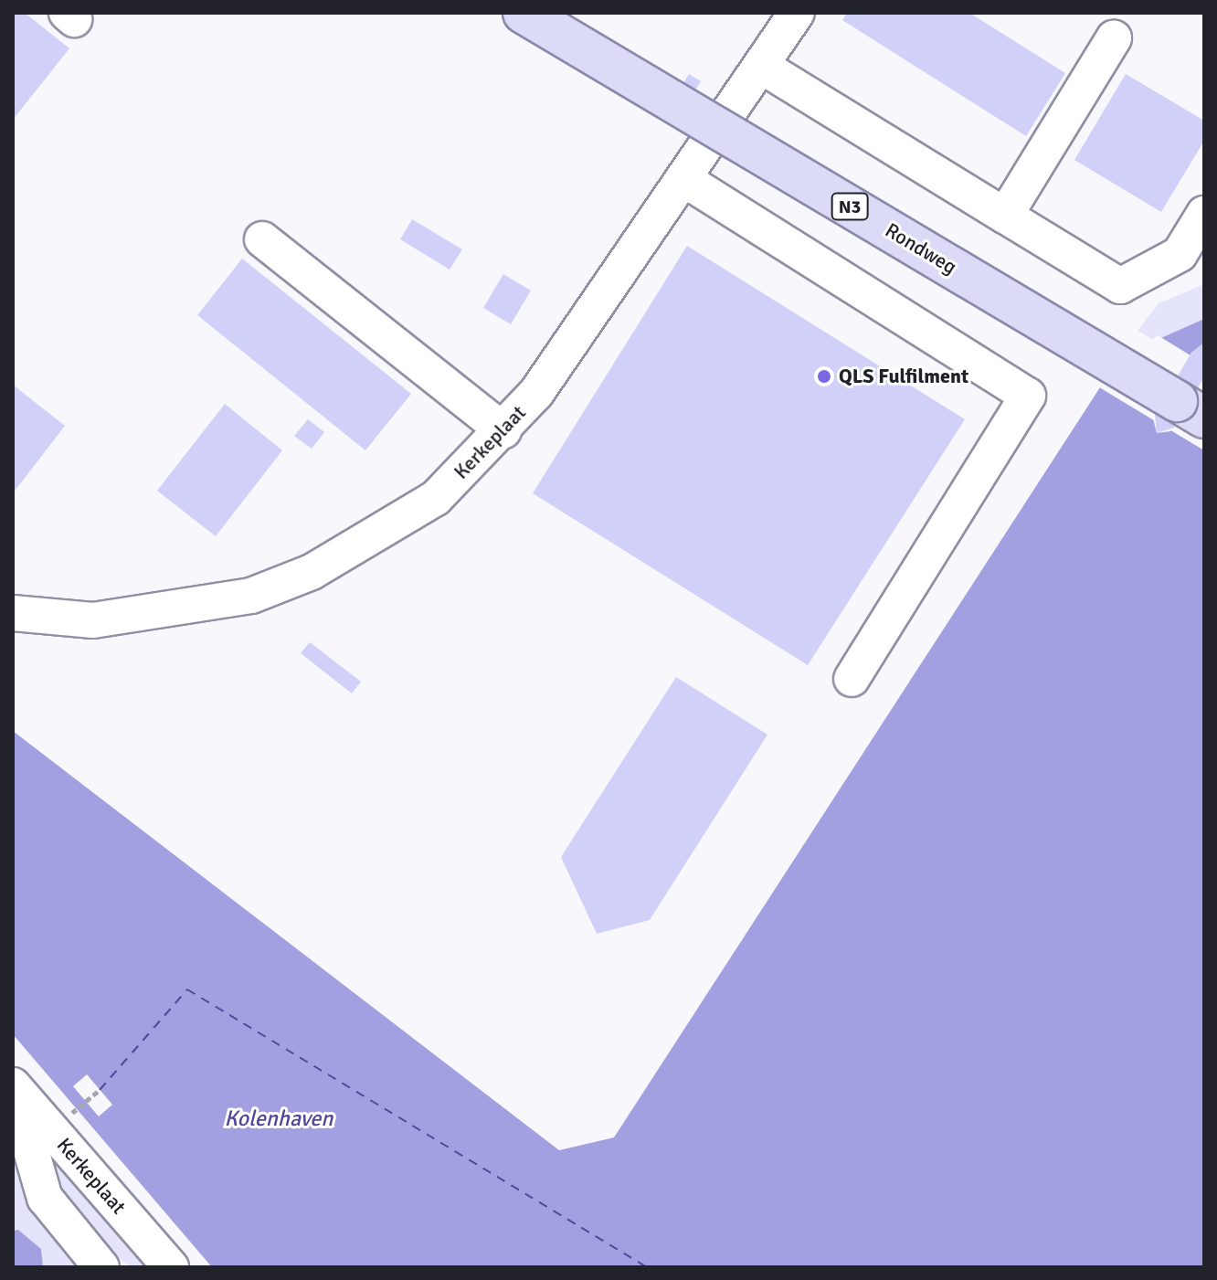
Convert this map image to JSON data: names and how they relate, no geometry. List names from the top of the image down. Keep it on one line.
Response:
{"streets":{"main road":["N3","Rondweg"],"street":["Kerkeplaat"]},"water":["Kolenhaven"],"places":["QLS Fulfilment"]}
